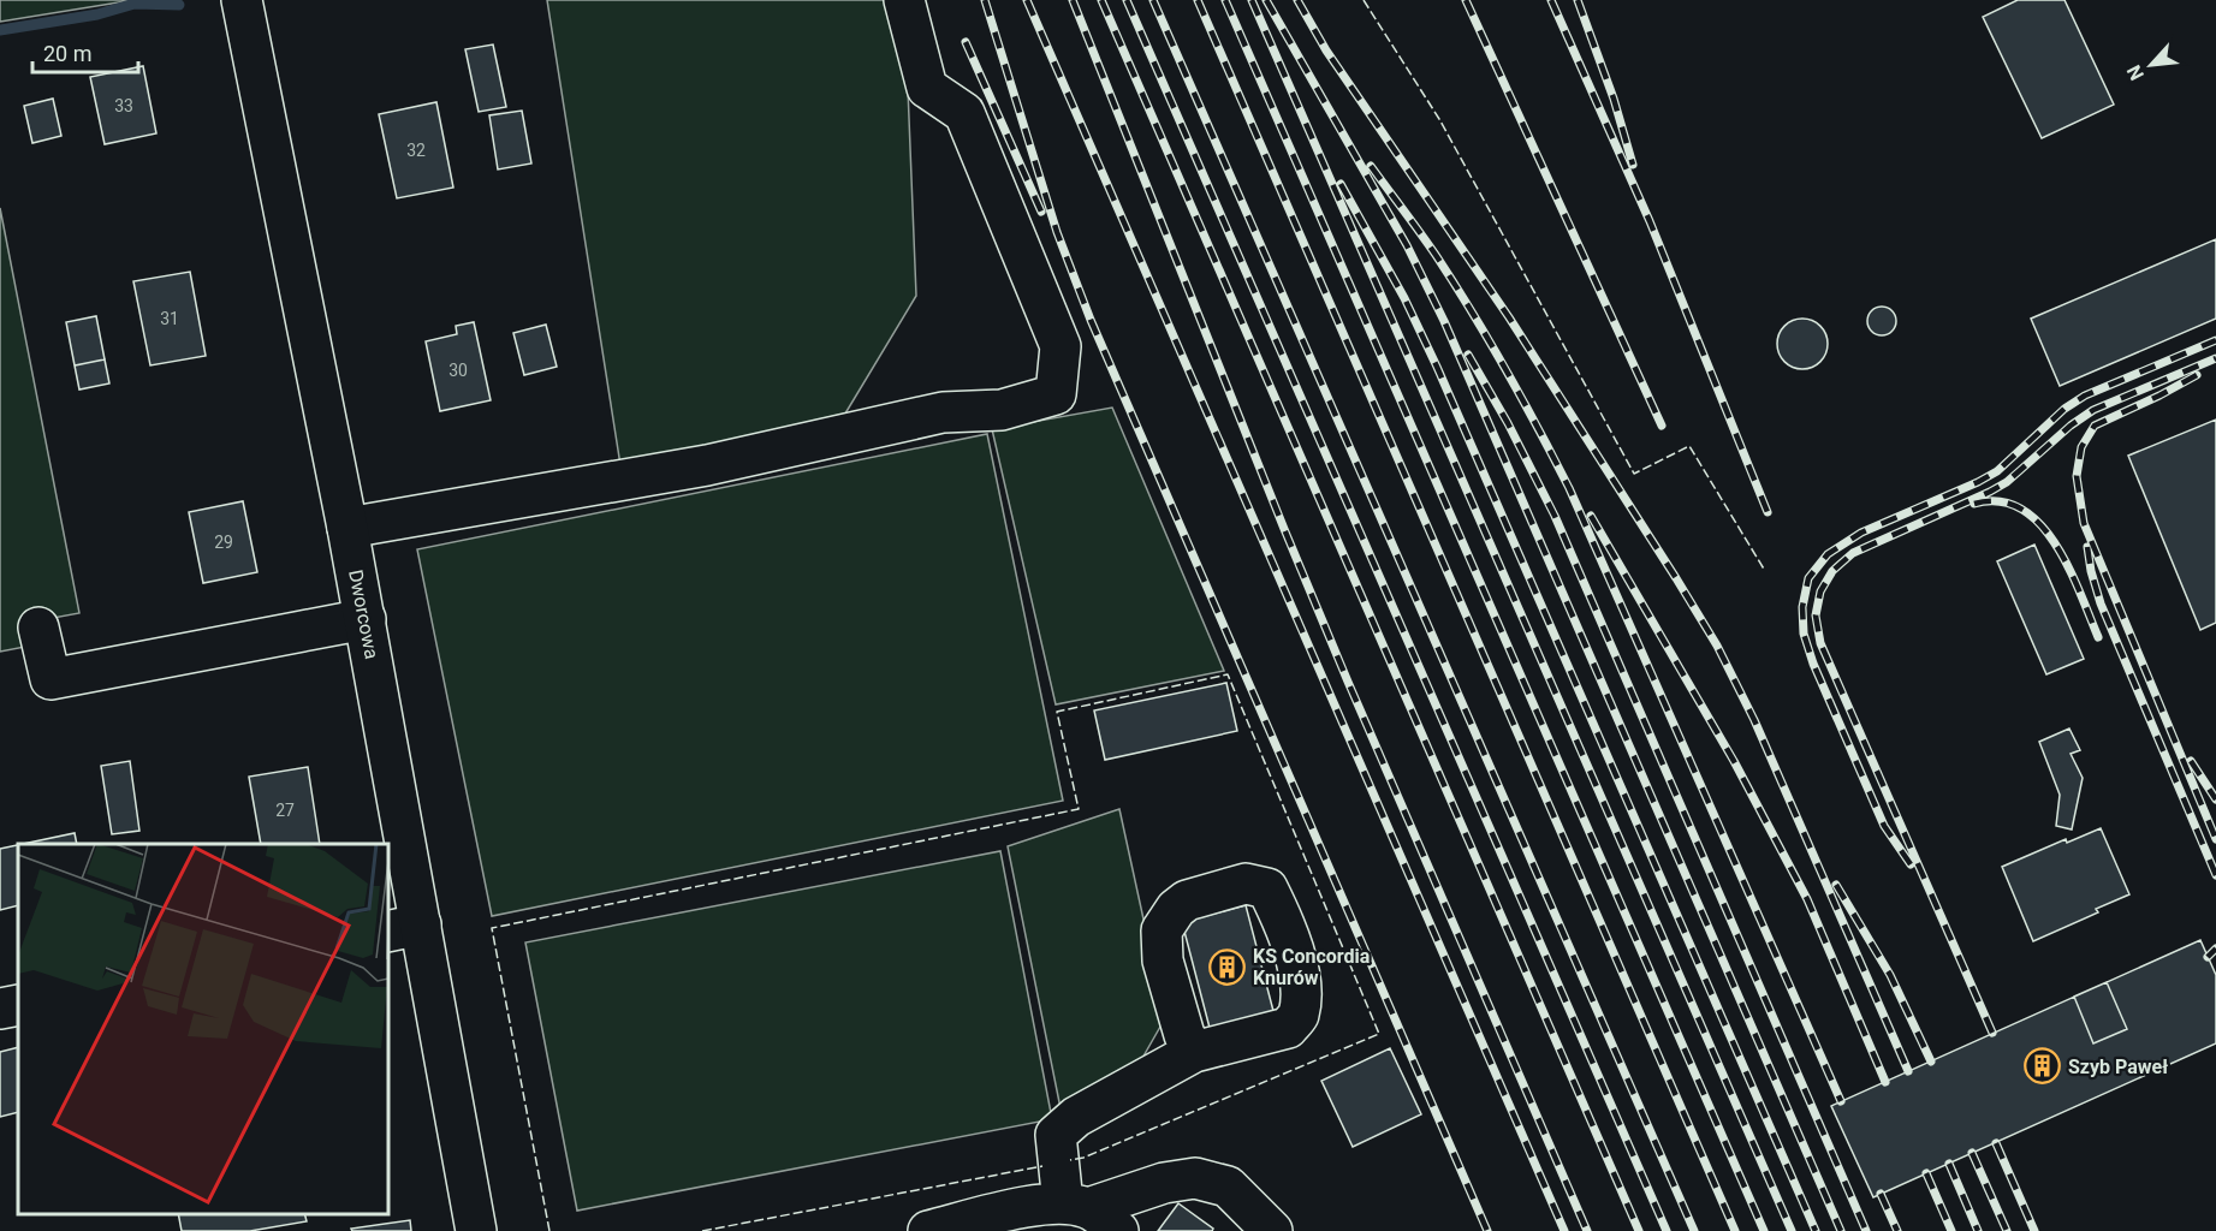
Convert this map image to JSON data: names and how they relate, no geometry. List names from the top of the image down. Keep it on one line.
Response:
{"streets":{"main road":["Dworcowa"]},"places":{"building":["KS Concordia Knurów","Szyb Paweł"]},"house_numbers":["33","32","31","30","29","27"],"scale_bar":"20 m","north":"bottom left"}
